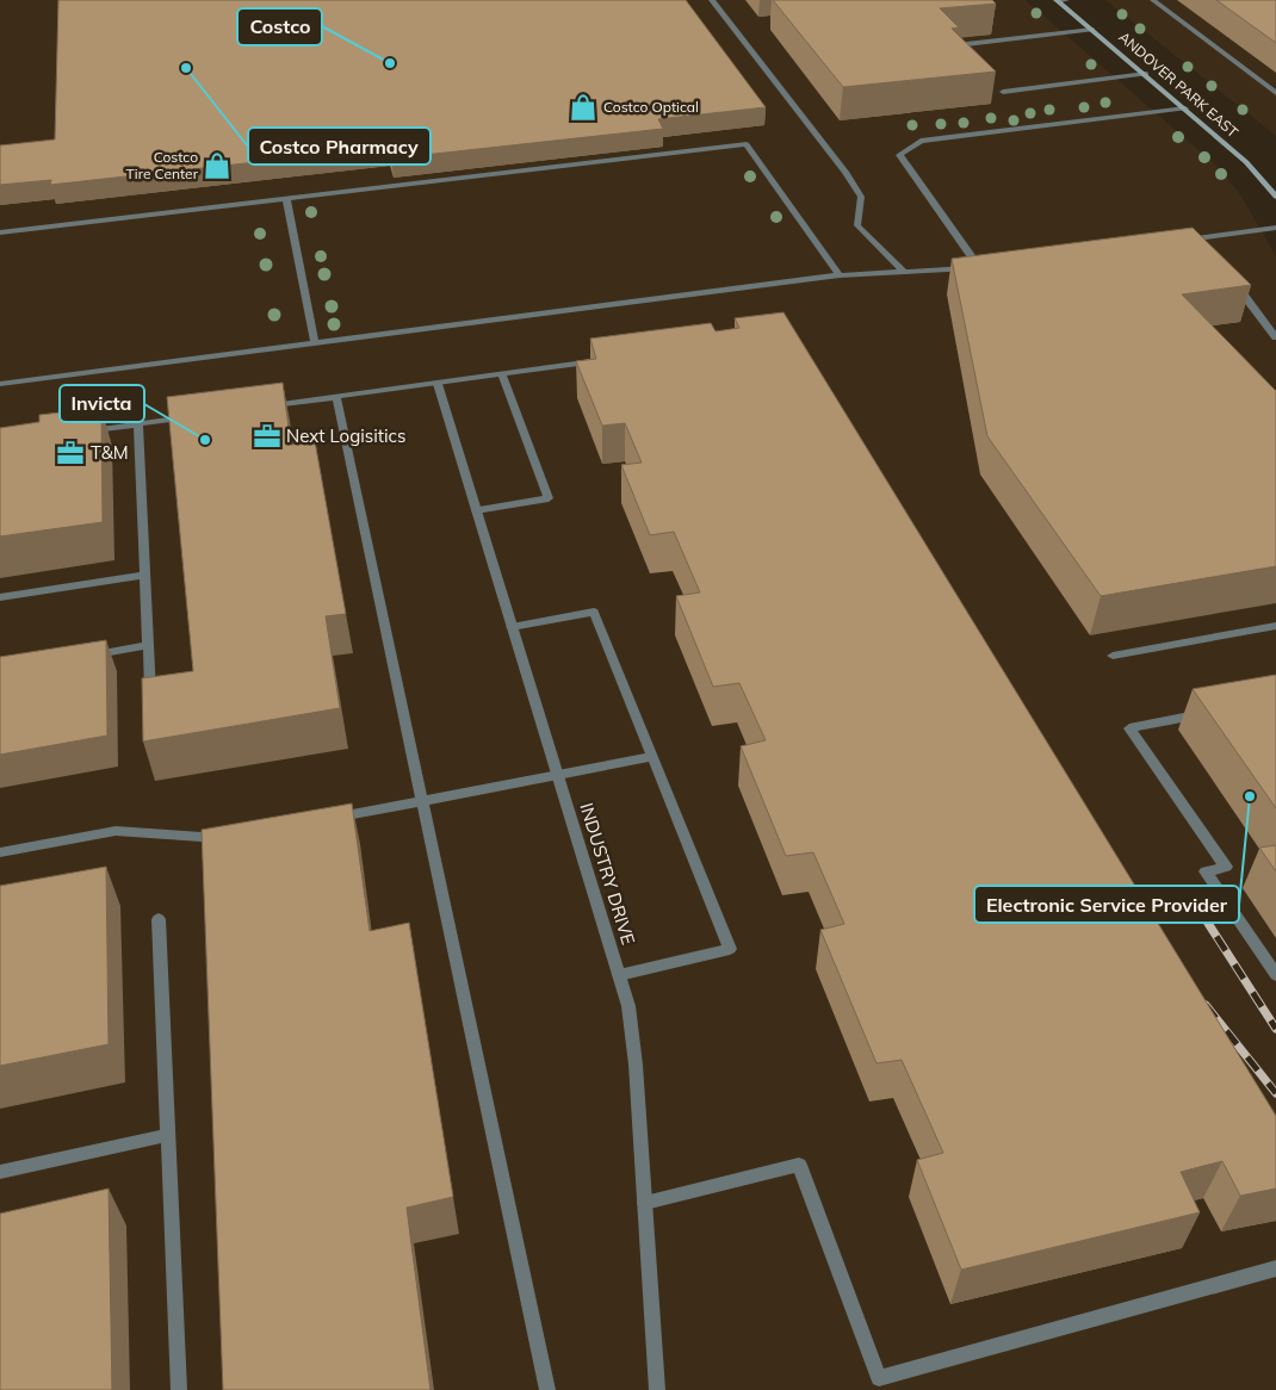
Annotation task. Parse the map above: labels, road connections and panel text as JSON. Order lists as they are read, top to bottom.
{
  "streets": {
    "street": ["ANDOVER PARK EAST", "INDUSTRY DRIVE"]
  },
  "places": {
    "other": [
      "Costco",
      "Costco Pharmacy",
      "Invicta",
      "Electronic Service Provider"
    ],
    "shop": ["Costco Optical", "Costco Tire Center"],
    "office": ["Next Logisitics", "T&M"]
  }
}
